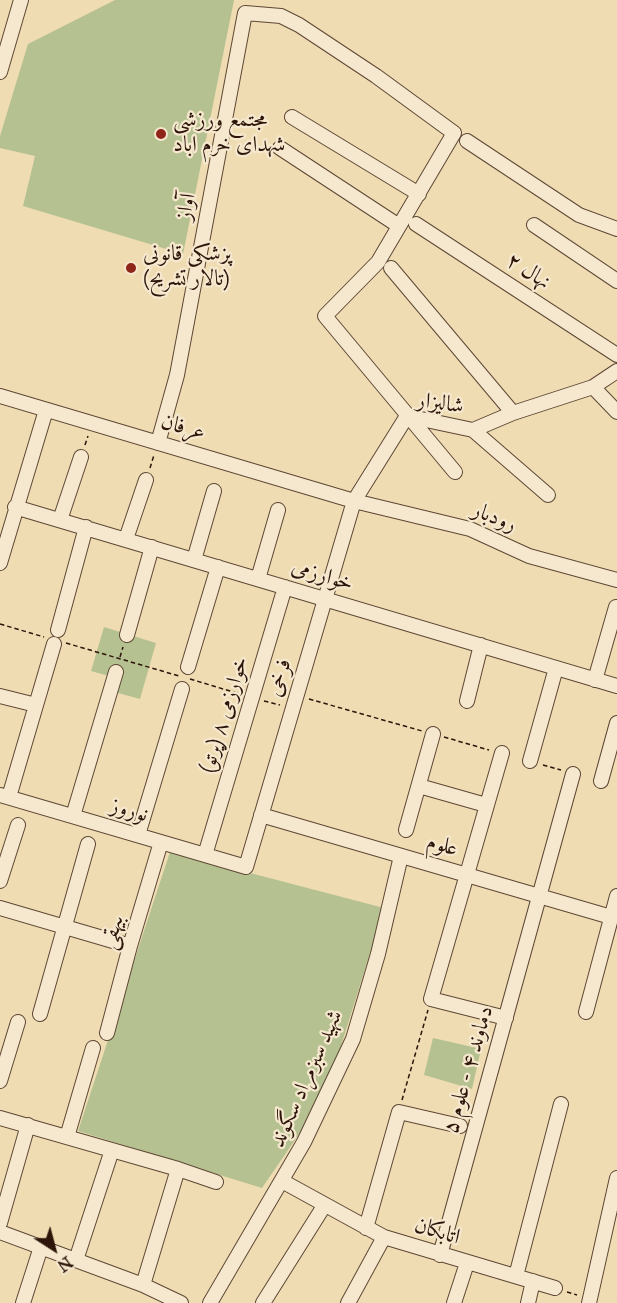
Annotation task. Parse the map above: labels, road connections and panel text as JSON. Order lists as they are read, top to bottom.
{
  "streets": {
    "street": [
      "آواز",
      "نهال ۲",
      "شالیزار",
      "عرفان",
      "رودبار",
      "خوارزمی",
      "فرخی",
      "خوارزمی ۸ (پرتو)",
      "نوروز",
      "علوم",
      "بیهقی",
      "دماوند ۴ - علوم ۵",
      "شهید سبزمراد سگوند",
      "اتابکان"
    ]
  },
  "crossings": [
    ["آواز", "عرفان"],
    ["شالیزار", "عرفان"],
    ["شالیزار", "رودبار"],
    ["شالیزار", "فرخی"],
    ["عرفان", "رودبار"],
    ["عرفان", "فرخی"],
    ["رودبار", "فرخی"],
    ["خوارزمی", "فرخی"],
    ["خوارزمی", "خوارزمی ۸ (پرتو)"],
    ["فرخی", "نوروز"],
    ["فرخی", "علوم"],
    ["خوارزمی ۸ (پرتو)", "نوروز"],
    ["نوروز", "بیهقی"],
    ["علوم", "دماوند ۴ - علوم ۵"],
    ["علوم", "شهید سبزمراد سگوند"],
    ["دماوند ۴ - علوم ۵", "اتابکان"],
    ["شهید سبزمراد سگوند", "اتابکان"]
  ],
  "places": ["مجتمع ورزشی شهدای خرم اباد", "پزشکی قانونی (تالار تشریح)"],
  "north": "bottom right"
}
